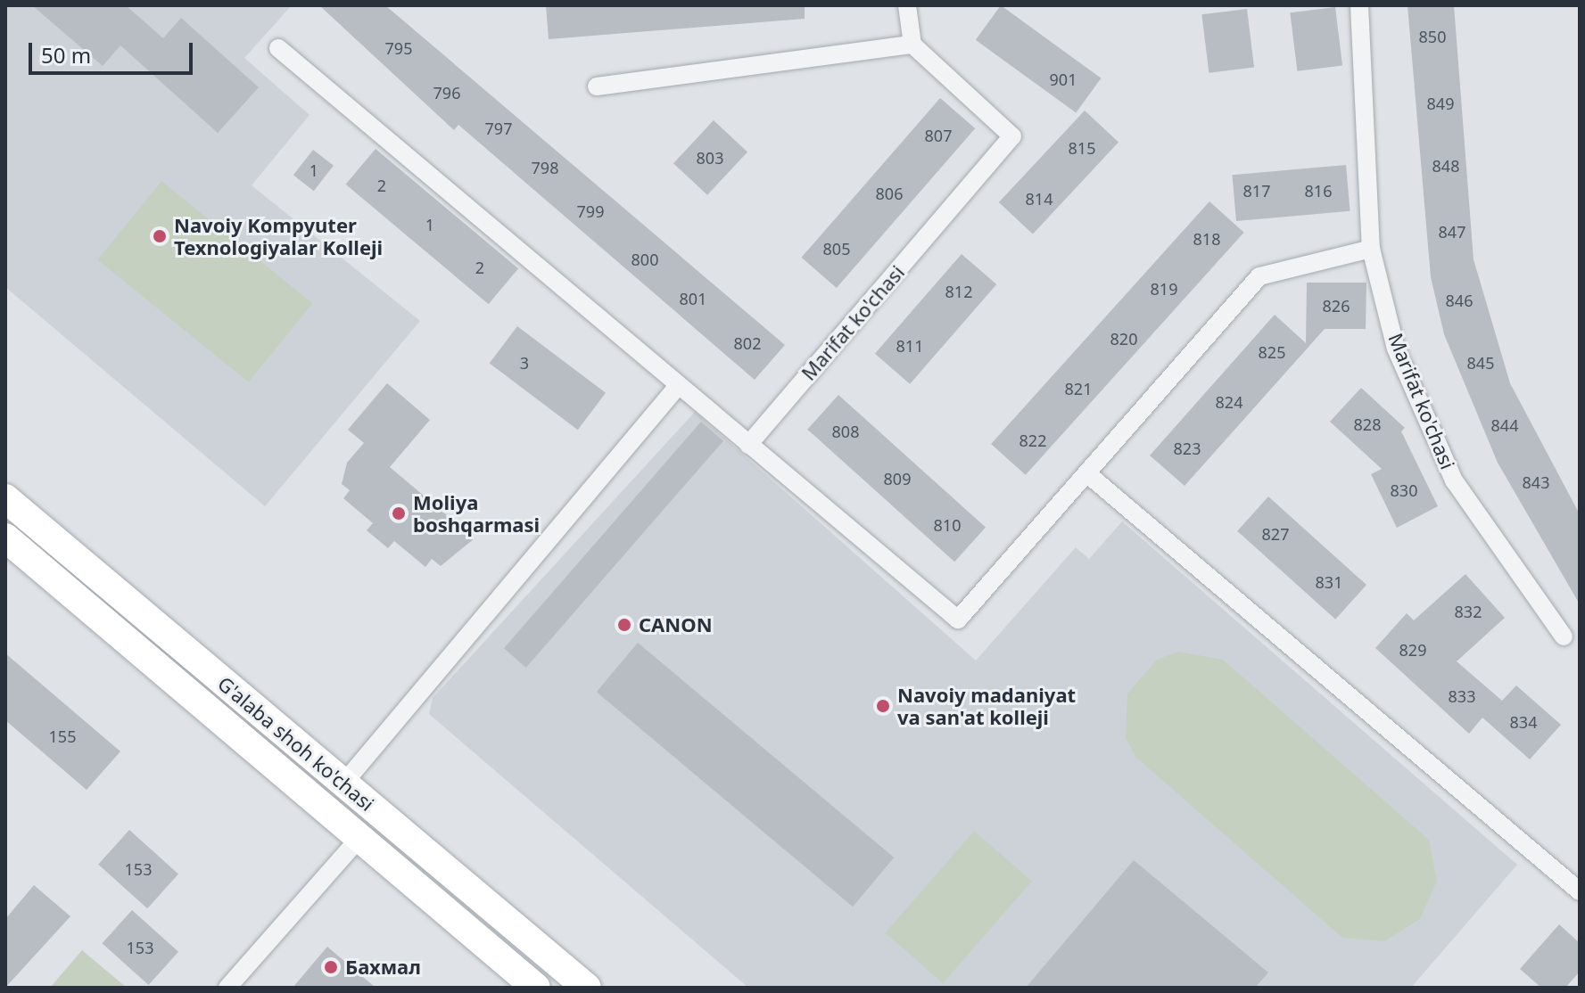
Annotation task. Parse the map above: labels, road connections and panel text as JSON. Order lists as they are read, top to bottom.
{
  "streets": {
    "main road": ["G'alaba shoh ko'chasi"],
    "street": ["Marifat ko'chasi"]
  },
  "places": [
    "Navoiy Kompyuter Texnologiyalar Kolleji",
    "Moliya boshqarmasi",
    "CANON",
    "Navoiy madaniyat va san'at kolleji",
    "Бахмал"
  ],
  "house_numbers": [
    "850",
    "795",
    "901",
    "796",
    "849",
    "797",
    "807",
    "815",
    "803",
    "848",
    "798",
    "1",
    "2",
    "817",
    "816",
    "806",
    "814",
    "799",
    "1",
    "847",
    "818",
    "805",
    "800",
    "2",
    "819",
    "812",
    "801",
    "846",
    "826",
    "820",
    "802",
    "811",
    "825",
    "3",
    "845",
    "821",
    "824",
    "828",
    "844",
    "808",
    "822",
    "823",
    "809",
    "843",
    "830",
    "810",
    "827",
    "831",
    "832",
    "829",
    "833",
    "834",
    "155",
    "153",
    "153"
  ],
  "scale_bar": "50 m"
}
